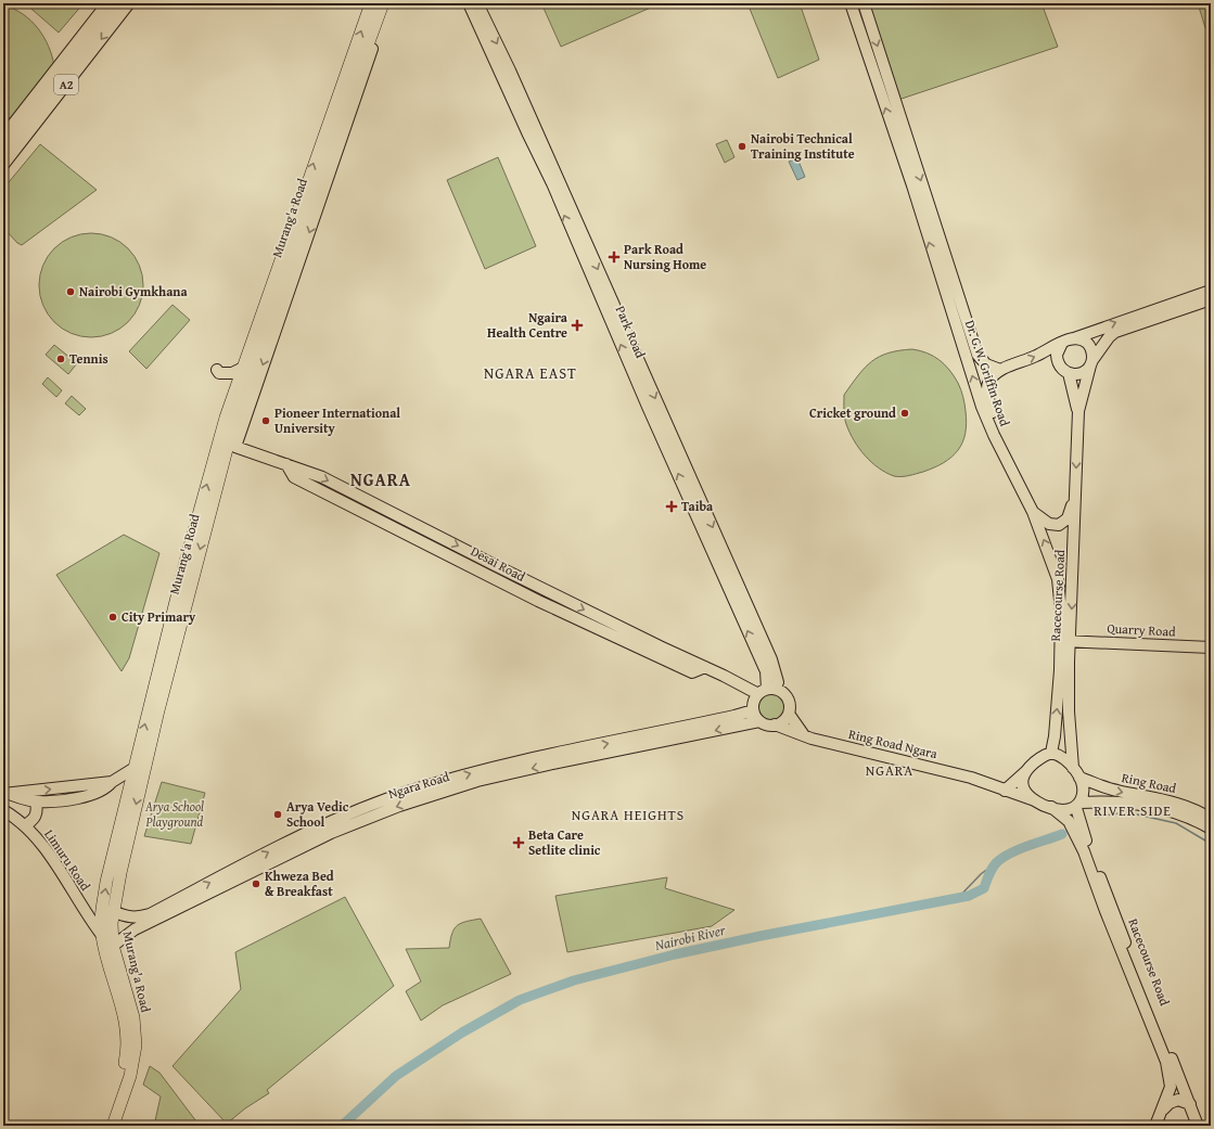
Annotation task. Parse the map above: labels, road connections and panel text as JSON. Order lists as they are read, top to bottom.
{
  "streets": {
    "highway": ["Murang'a Road"],
    "main road": [
      "A2",
      "Park Road",
      "Dr. G.W. Griffin Road",
      "Desai Road",
      "Racecourse Road",
      "Quarry Road",
      "Ring Road Ngara",
      "Ring Road",
      "Ngara Road",
      "Limuru Road"
    ]
  },
  "crossings": [
    ["Murang'a Road", "Desai Road"],
    ["Murang'a Road", "Ngara Road"],
    ["Murang'a Road", "Limuru Road"],
    ["Dr. G.W. Griffin Road", "Racecourse Road"],
    ["Dr. G.W. Griffin Road", "Quarry Road"],
    ["Dr. G.W. Griffin Road", "Ring Road Ngara"],
    ["Dr. G.W. Griffin Road", "Ring Road"],
    ["Desai Road", "Ring Road Ngara"],
    ["Desai Road", "Ngara Road"],
    ["Racecourse Road", "Quarry Road"],
    ["Racecourse Road", "Ring Road Ngara"],
    ["Racecourse Road", "Ring Road"],
    ["Ring Road Ngara", "Ring Road"],
    ["Ring Road Ngara", "Ngara Road"]
  ],
  "districts": [
    "NGARA EAST",
    "NGARA",
    "NGARA",
    "RIVER SIDE",
    "NGARA HEIGHTS"
  ],
  "water": ["Nairobi River"],
  "parks": ["Arya School Playground"],
  "places": {
    "other": [
      "Nairobi Technical Training Institute",
      "Nairobi Gymkhana",
      "Tennis",
      "Cricket ground",
      "Pioneer International University",
      "City Primary",
      "Arya Vedic School",
      "Khweza Bed & Breakfast"
    ],
    "health": [
      "Park Road Nursing Home",
      "Ngaira Health Centre",
      "Taiba",
      "Beta Care Setlite clinic"
    ]
  }
}
